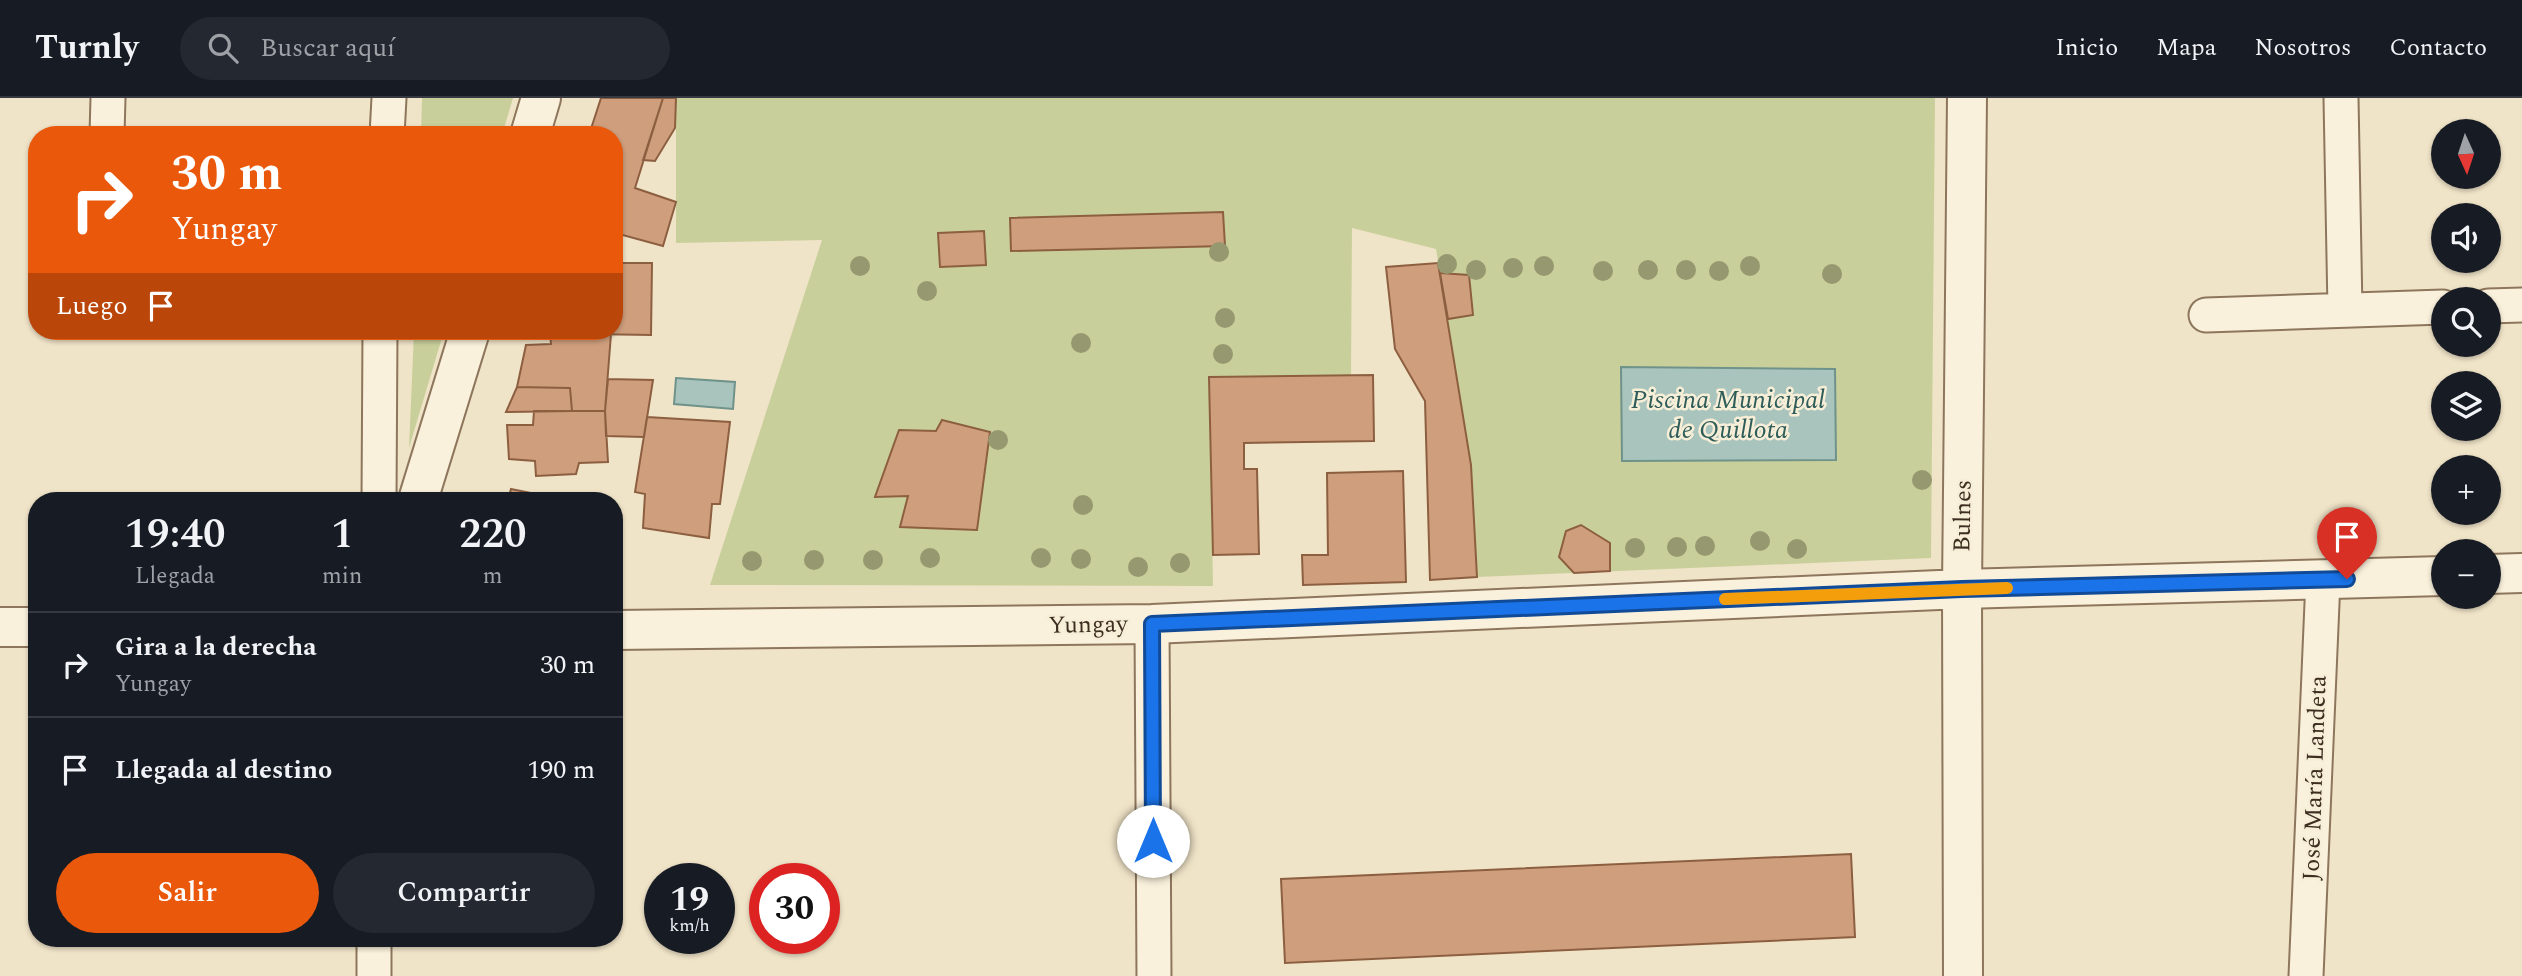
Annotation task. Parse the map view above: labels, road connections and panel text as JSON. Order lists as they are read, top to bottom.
{
  "streets": {
    "street": ["Bulnes", "Yungay", "José María Landeta"]
  },
  "crossings": [
    ["Bulnes", "Yungay"],
    ["Yungay", "José María Landeta"]
  ],
  "water": ["Piscina Municipal de Quillota"],
  "north": "bottom",
  "page": {
    "header": "Turnly",
    "search": "Buscar aquí",
    "nav": [
      "Inicio",
      "Mapa",
      "Nosotros",
      "Contacto"
    ],
    "map_buttons": ["+", "−"],
    "turn": ["30 m", "Yungay"],
    "then": "Luego",
    "eta": [
      "19:40",
      "Llegada",
      "1",
      "min",
      "220",
      "m"
    ],
    "list": [
      {
        "name": "Gira a la derecha",
        "note": "Yungay",
        "value": "30 m"
      },
      {
        "name": "Llegada al destino",
        "value": "190 m"
      }
    ],
    "buttons": ["Salir", "Compartir"],
    "speed": "19 km/h",
    "limit": "30"
  }
}
